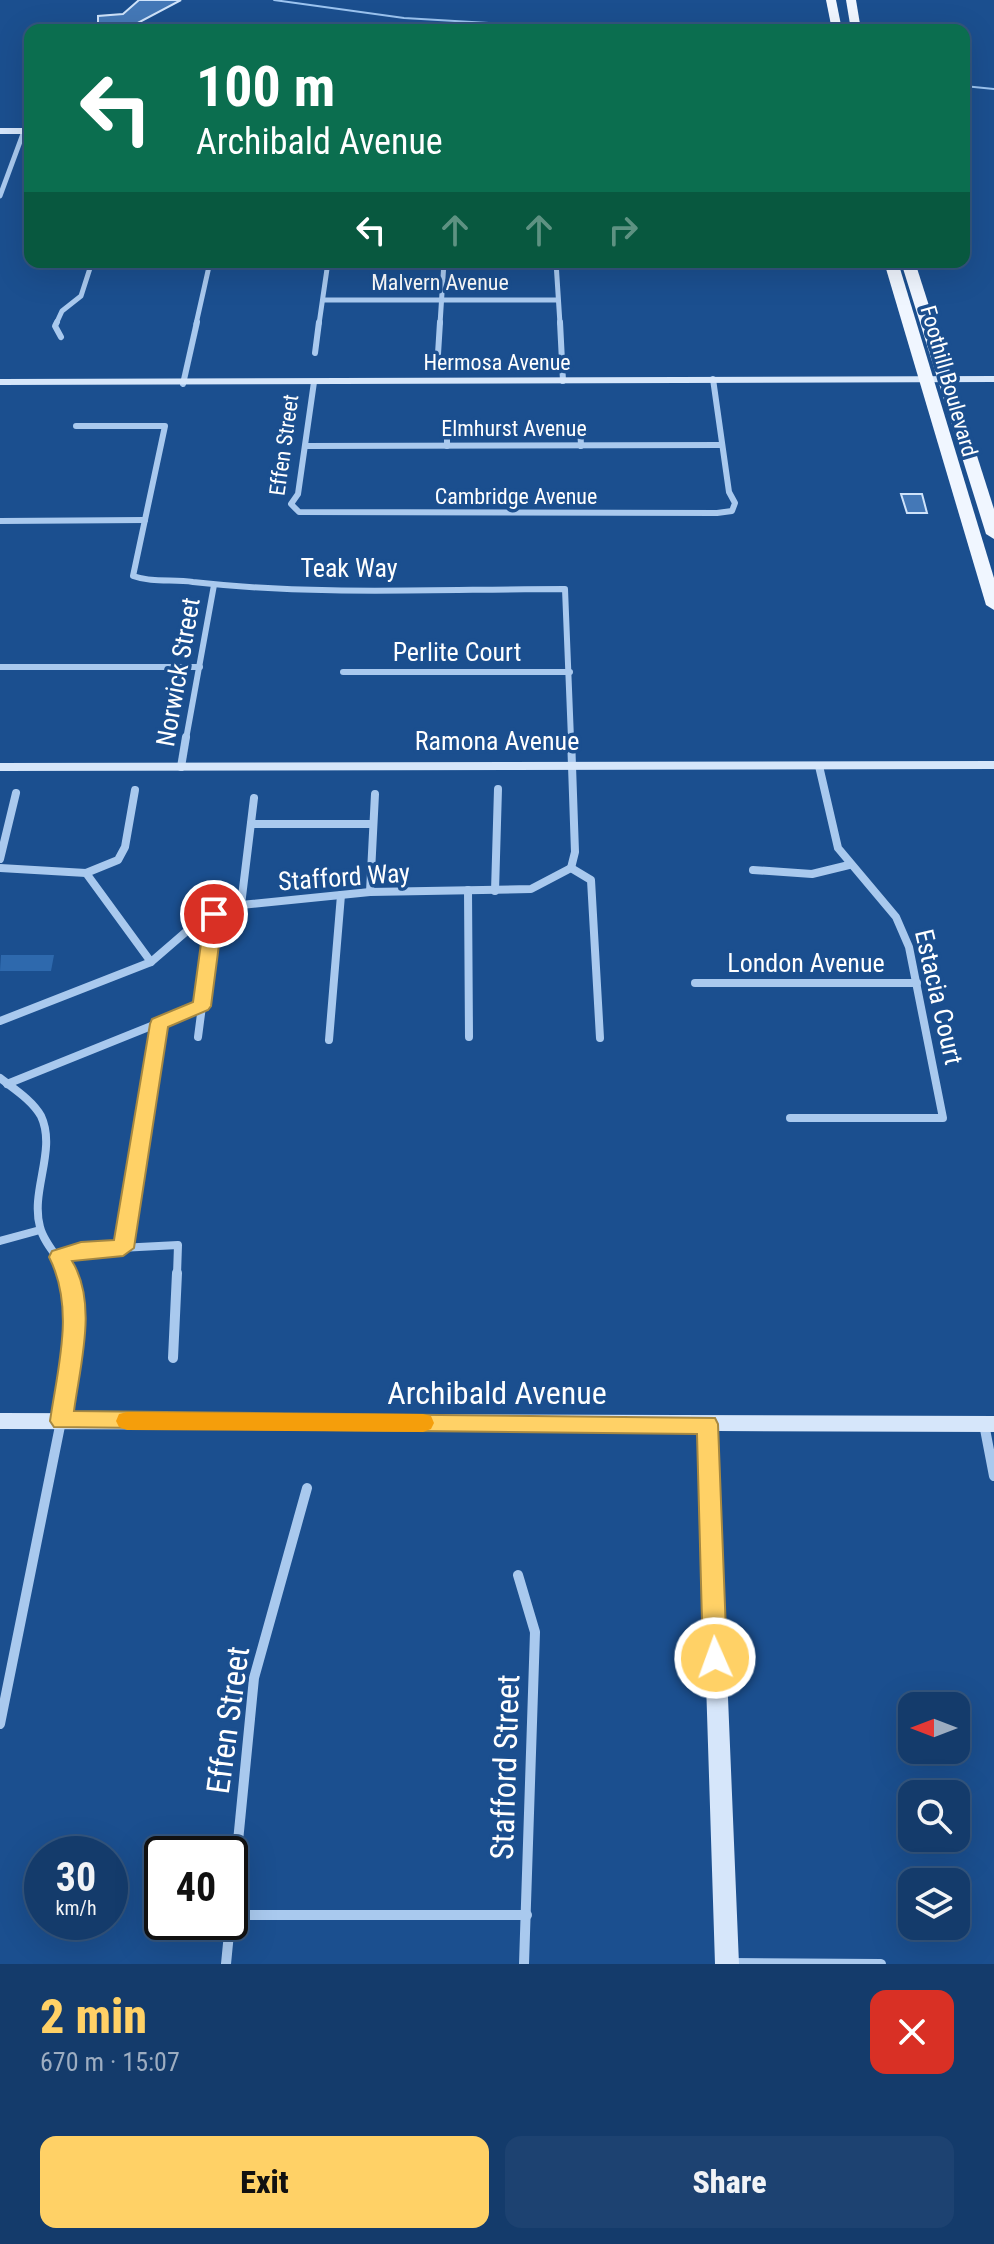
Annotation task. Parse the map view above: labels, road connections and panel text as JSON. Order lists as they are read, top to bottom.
{
  "streets": {
    "main road": ["Foothill Boulevard"],
    "street": [
      "Malvern Avenue",
      "Hermosa Avenue",
      "Elmhurst Avenue",
      "Effen Street",
      "Cambridge Avenue",
      "Teak Way",
      "Perlite Court",
      "Norwick Street",
      "Ramona Avenue",
      "Stafford Way",
      "London Avenue",
      "Estacia Court",
      "Archibald Avenue",
      "Stafford Street"
    ]
  },
  "crossings": [
    ["Hermosa Avenue", "Foothill Boulevard"],
    ["Hermosa Avenue", "Effen Street"],
    ["Elmhurst Avenue", "Effen Street"],
    ["Elmhurst Avenue", "Cambridge Avenue"],
    ["Effen Street", "Cambridge Avenue"],
    ["Teak Way", "Perlite Court"],
    ["Teak Way", "Norwick Street"],
    ["Norwick Street", "Ramona Avenue"],
    ["Ramona Avenue", "Estacia Court"],
    ["London Avenue", "Estacia Court"]
  ],
  "north": "left",
  "page": {
    "turn": ["100 m", "Archibald Avenue"],
    "speed": "30 km/h",
    "limit": "40",
    "heading": ["2 min", "670 m · 15:07"],
    "buttons": ["Exit", "Share"]
  }
}
